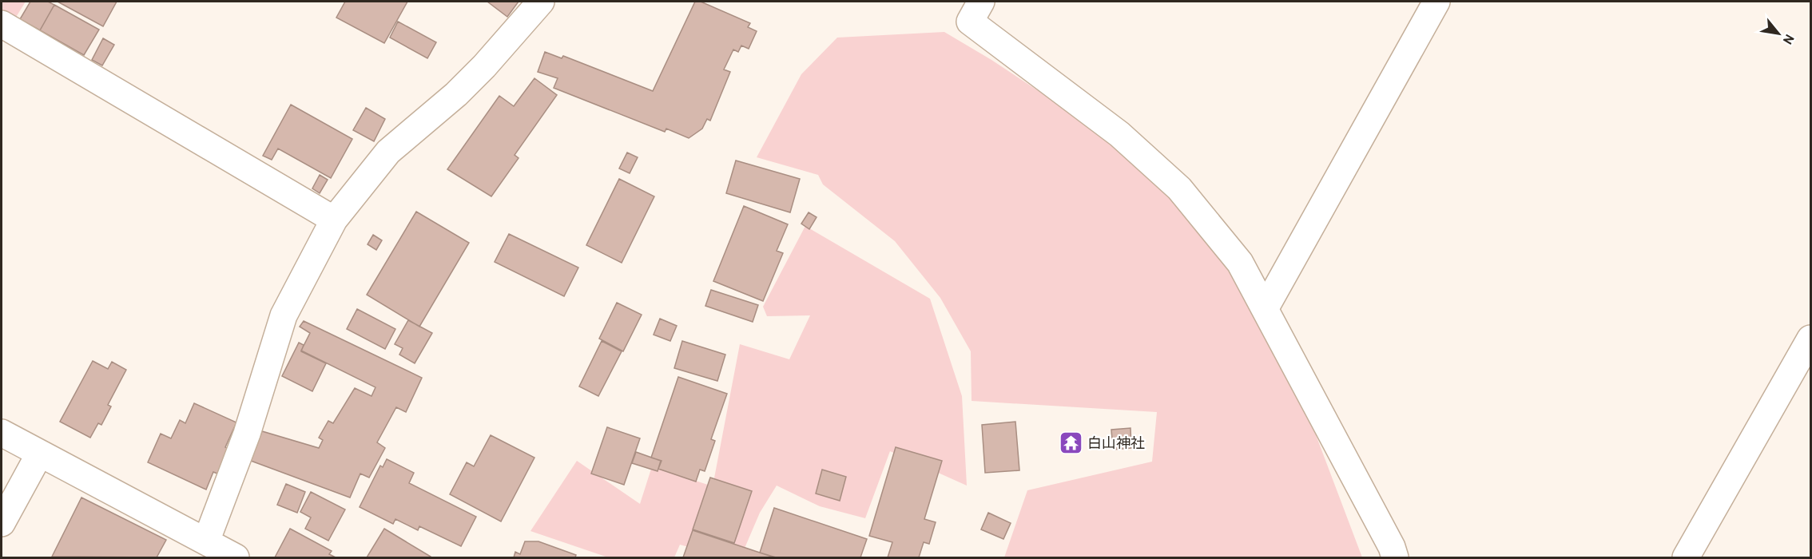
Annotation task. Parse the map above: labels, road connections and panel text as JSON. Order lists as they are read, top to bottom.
{
  "places": {
    "temple": ["白山神社"]
  },
  "north": "bottom right"
}
